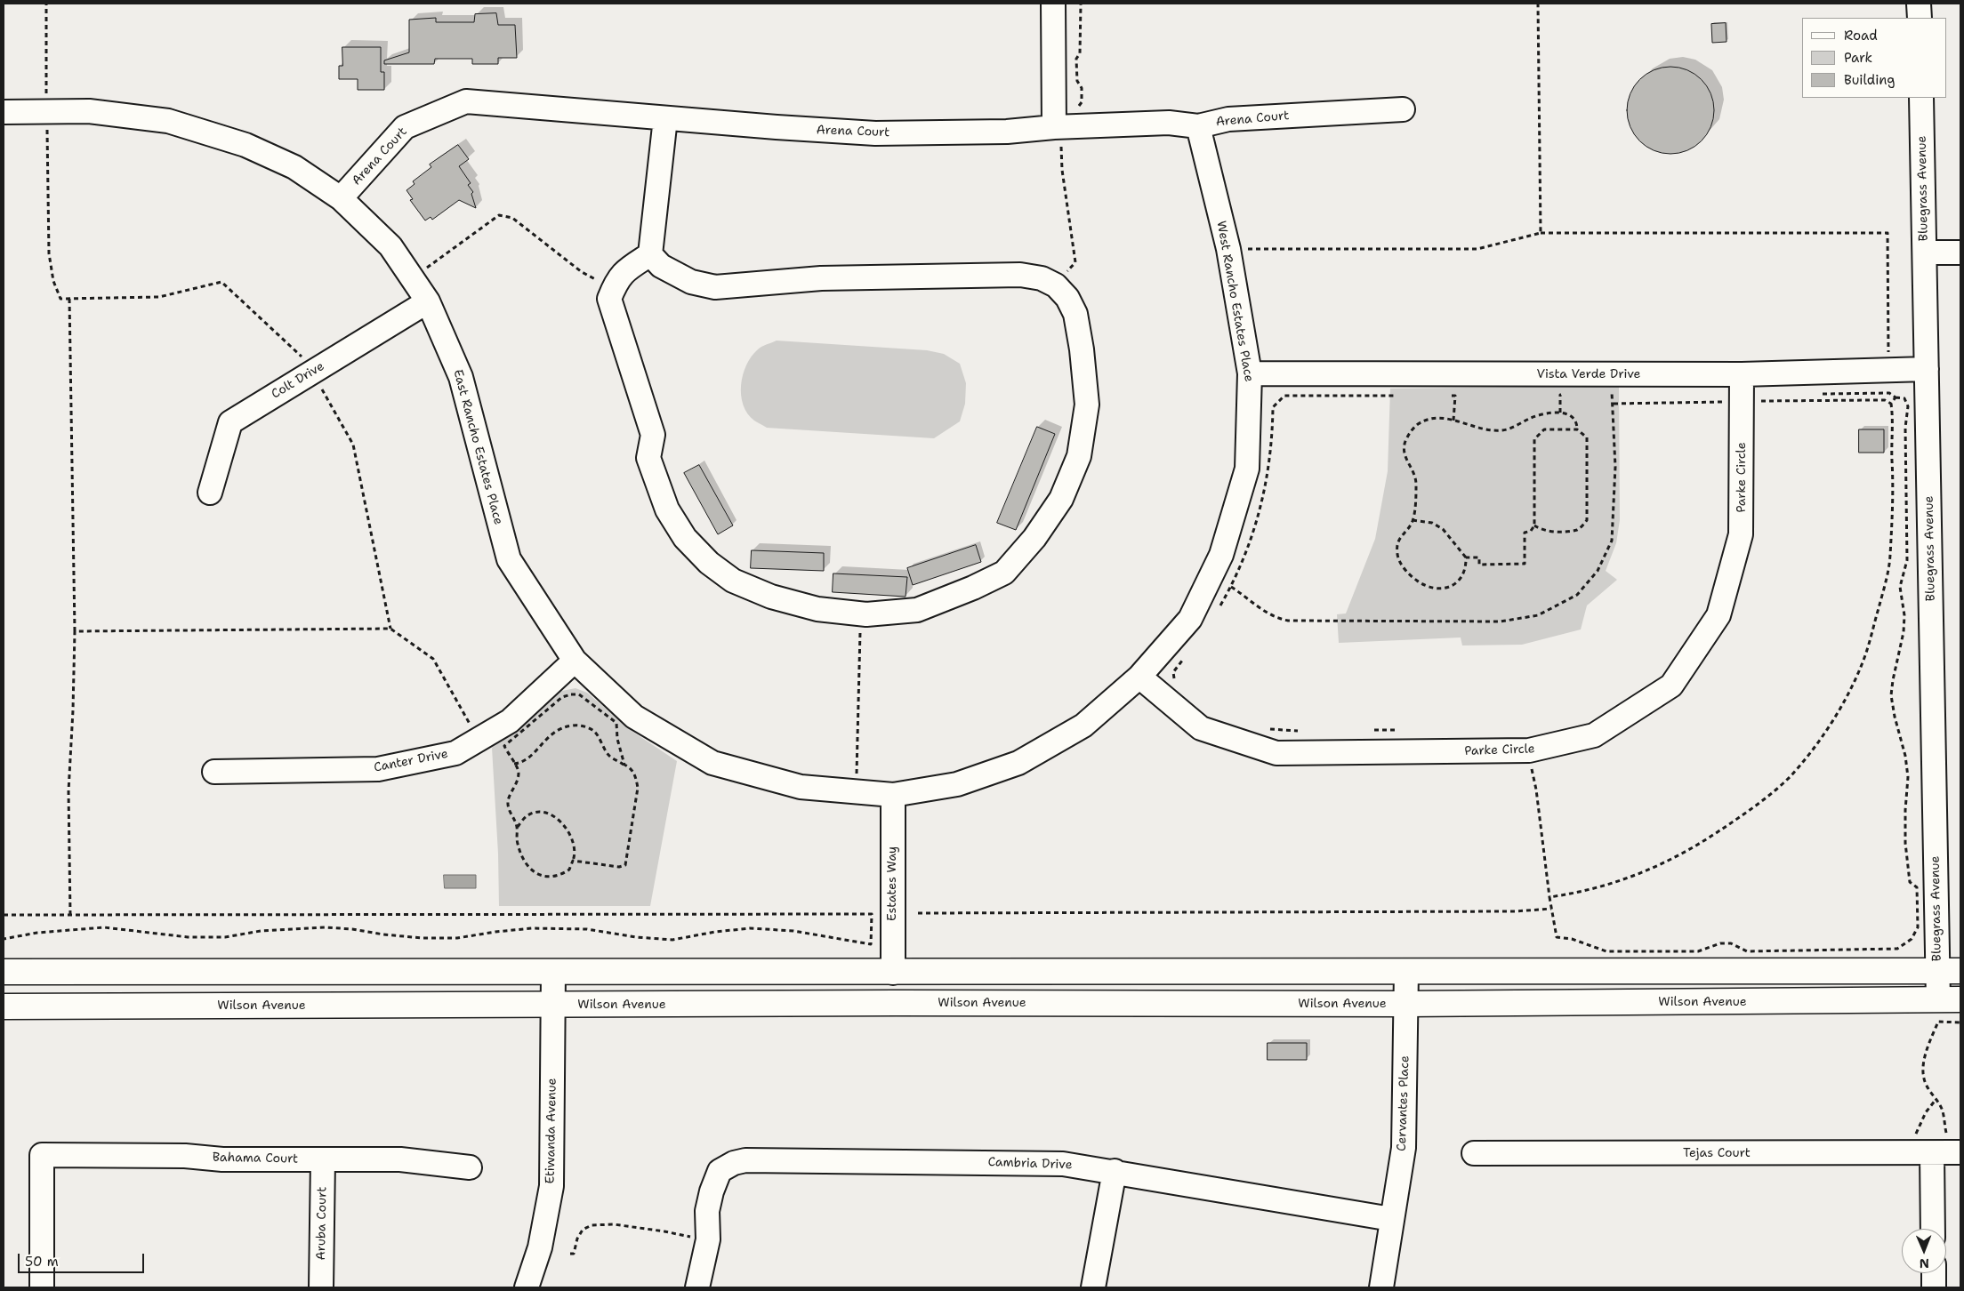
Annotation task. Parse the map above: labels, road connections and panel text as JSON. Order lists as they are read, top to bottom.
{
  "streets": {
    "main road": ["Wilson Avenue"],
    "street": [
      "Arena Court",
      "Bluegrass Avenue",
      "West Rancho Estates Place",
      "Vista Verde Drive",
      "Colt Drive",
      "East Rancho Estates Place",
      "Parke Circle",
      "Canter Drive",
      "Estates Way",
      "Cervantes Place",
      "Etiwanda Avenue",
      "Tejas Court",
      "Bahama Court",
      "Cambria Drive",
      "Aruba Court"
    ]
  },
  "crossings": [
    ["Arena Court", "West Rancho Estates Place"],
    ["Arena Court", "East Rancho Estates Place"],
    ["Bluegrass Avenue", "Vista Verde Drive"],
    ["Bluegrass Avenue", "Wilson Avenue"],
    ["West Rancho Estates Place", "Vista Verde Drive"],
    ["West Rancho Estates Place", "East Rancho Estates Place"],
    ["West Rancho Estates Place", "Parke Circle"],
    ["West Rancho Estates Place", "Estates Way"],
    ["Vista Verde Drive", "Parke Circle"],
    ["Colt Drive", "East Rancho Estates Place"],
    ["East Rancho Estates Place", "Canter Drive"],
    ["East Rancho Estates Place", "Estates Way"],
    ["Wilson Avenue", "Cervantes Place"],
    ["Wilson Avenue", "Etiwanda Avenue"],
    ["Cervantes Place", "Cambria Drive"],
    ["Bahama Court", "Aruba Court"]
  ],
  "legend": ["Road", "Park", "Building"],
  "scale_bar": "50 m",
  "north": "bottom"
}
